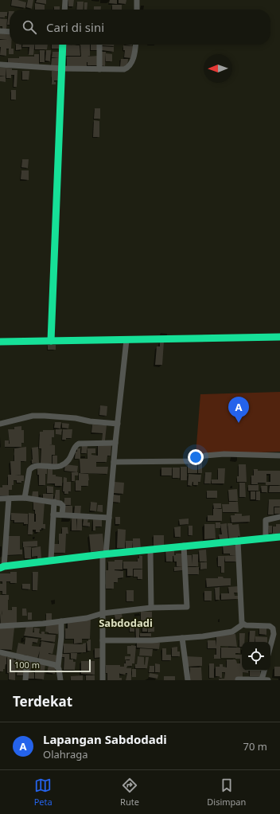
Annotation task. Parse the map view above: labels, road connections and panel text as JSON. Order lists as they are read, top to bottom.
{
  "districts": ["Sabdodadi"],
  "scale_bar": "100 m",
  "north": "left",
  "page": {
    "search": "Cari di sini",
    "pins": "A",
    "scale": "100 m",
    "heading": "Terdekat",
    "list": [
      {
        "mark": "A",
        "name": "Lapangan Sabdodadi",
        "note": "Olahraga",
        "value": "70 m"
      }
    ],
    "nav": ["Peta", "Rute", "Disimpan"]
  }
}
